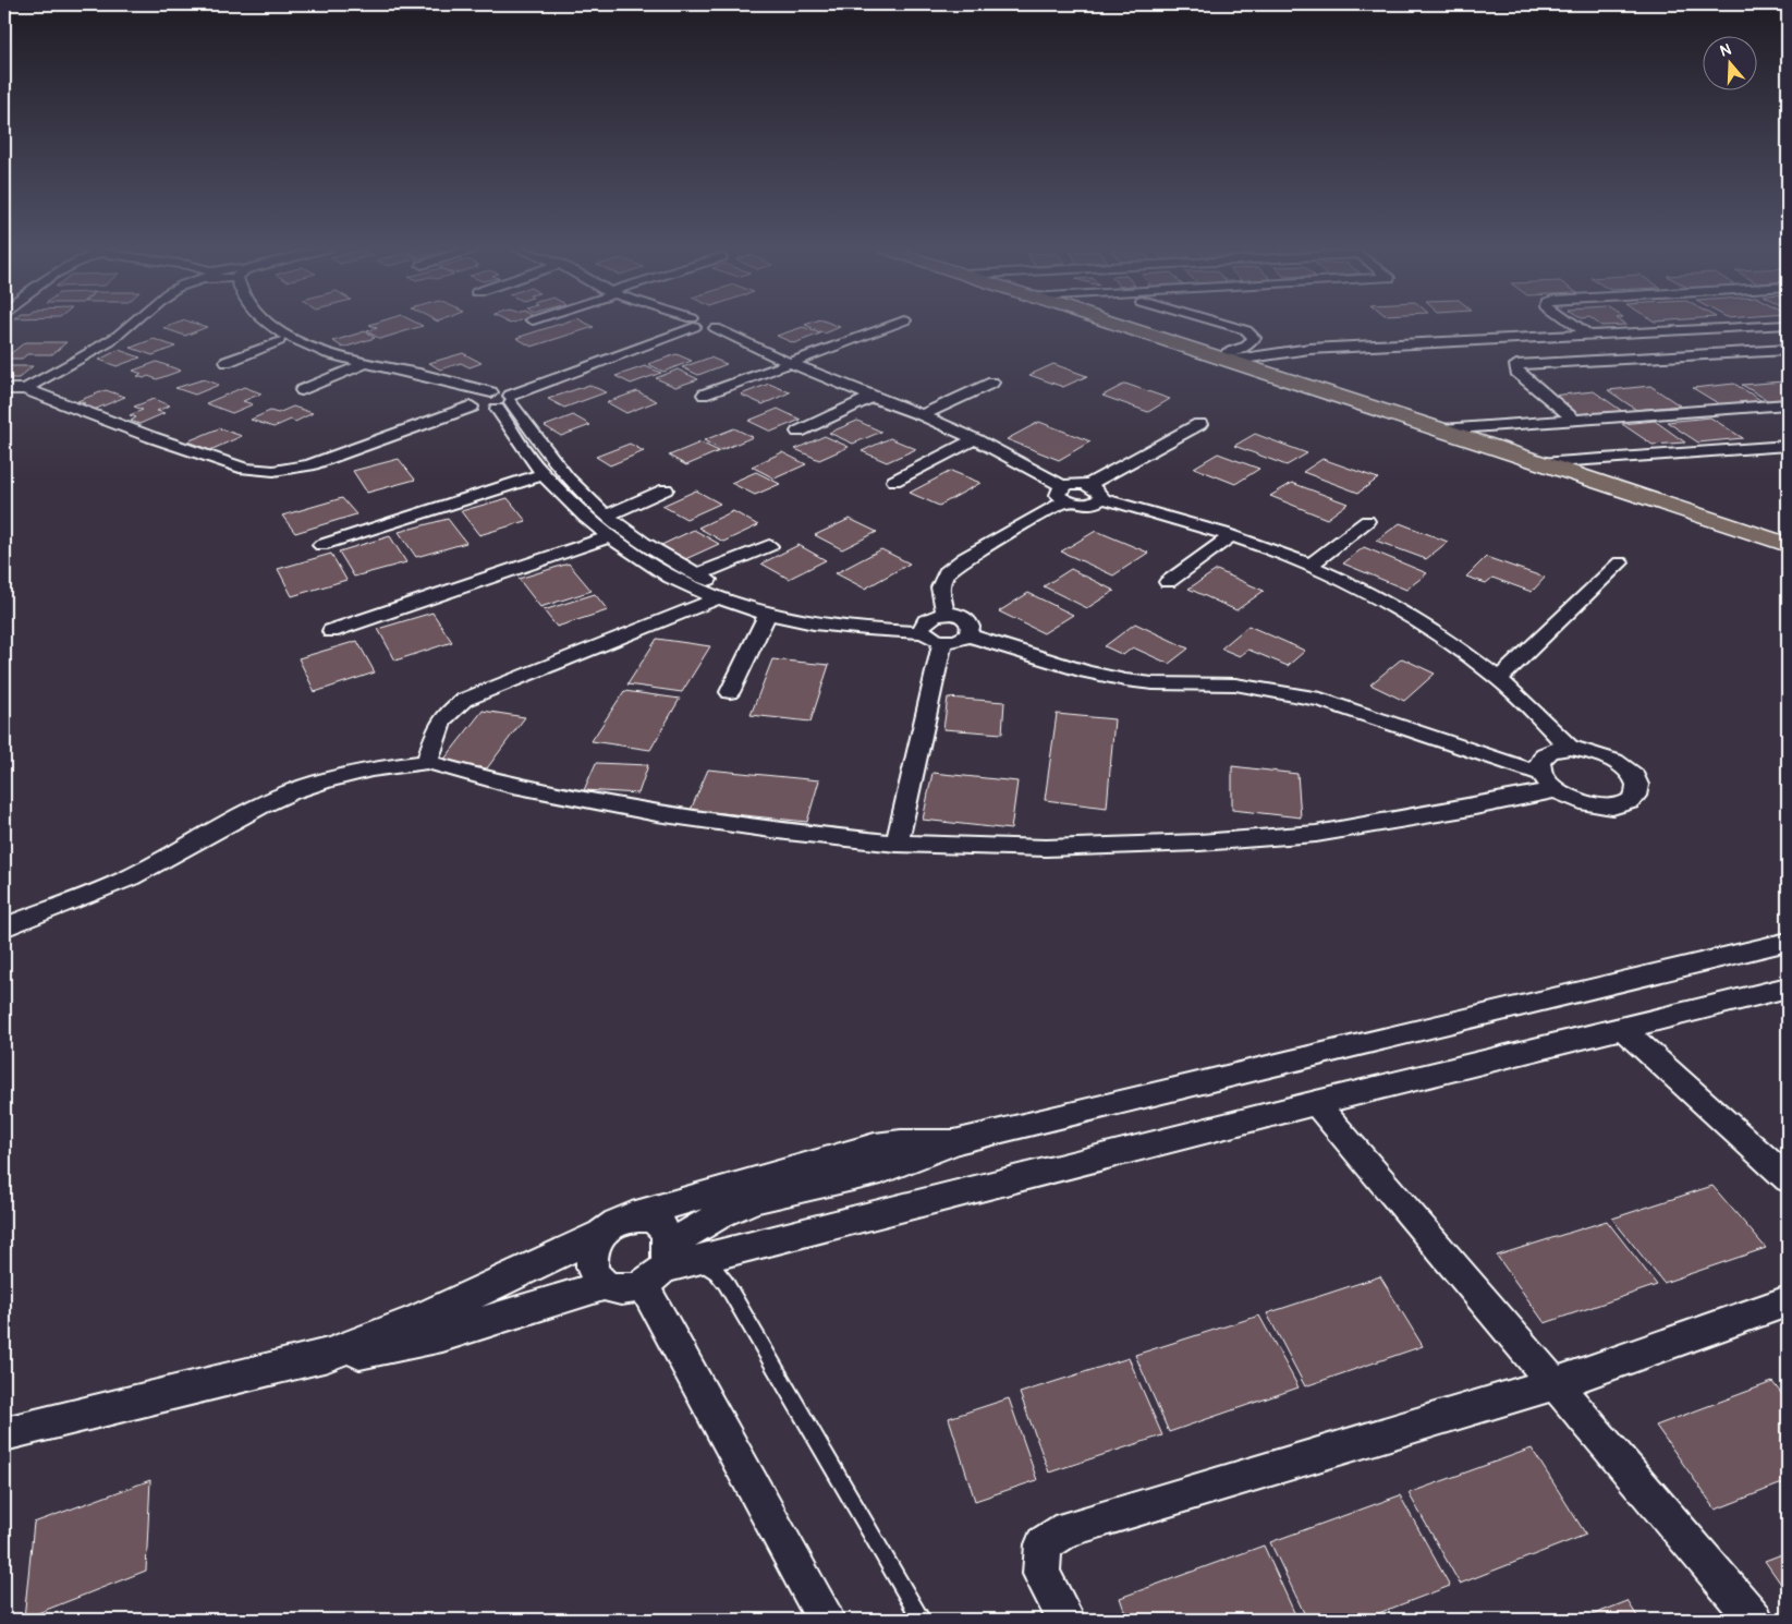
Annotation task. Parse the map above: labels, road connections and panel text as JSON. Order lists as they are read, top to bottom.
{
  "north": "top"
}
